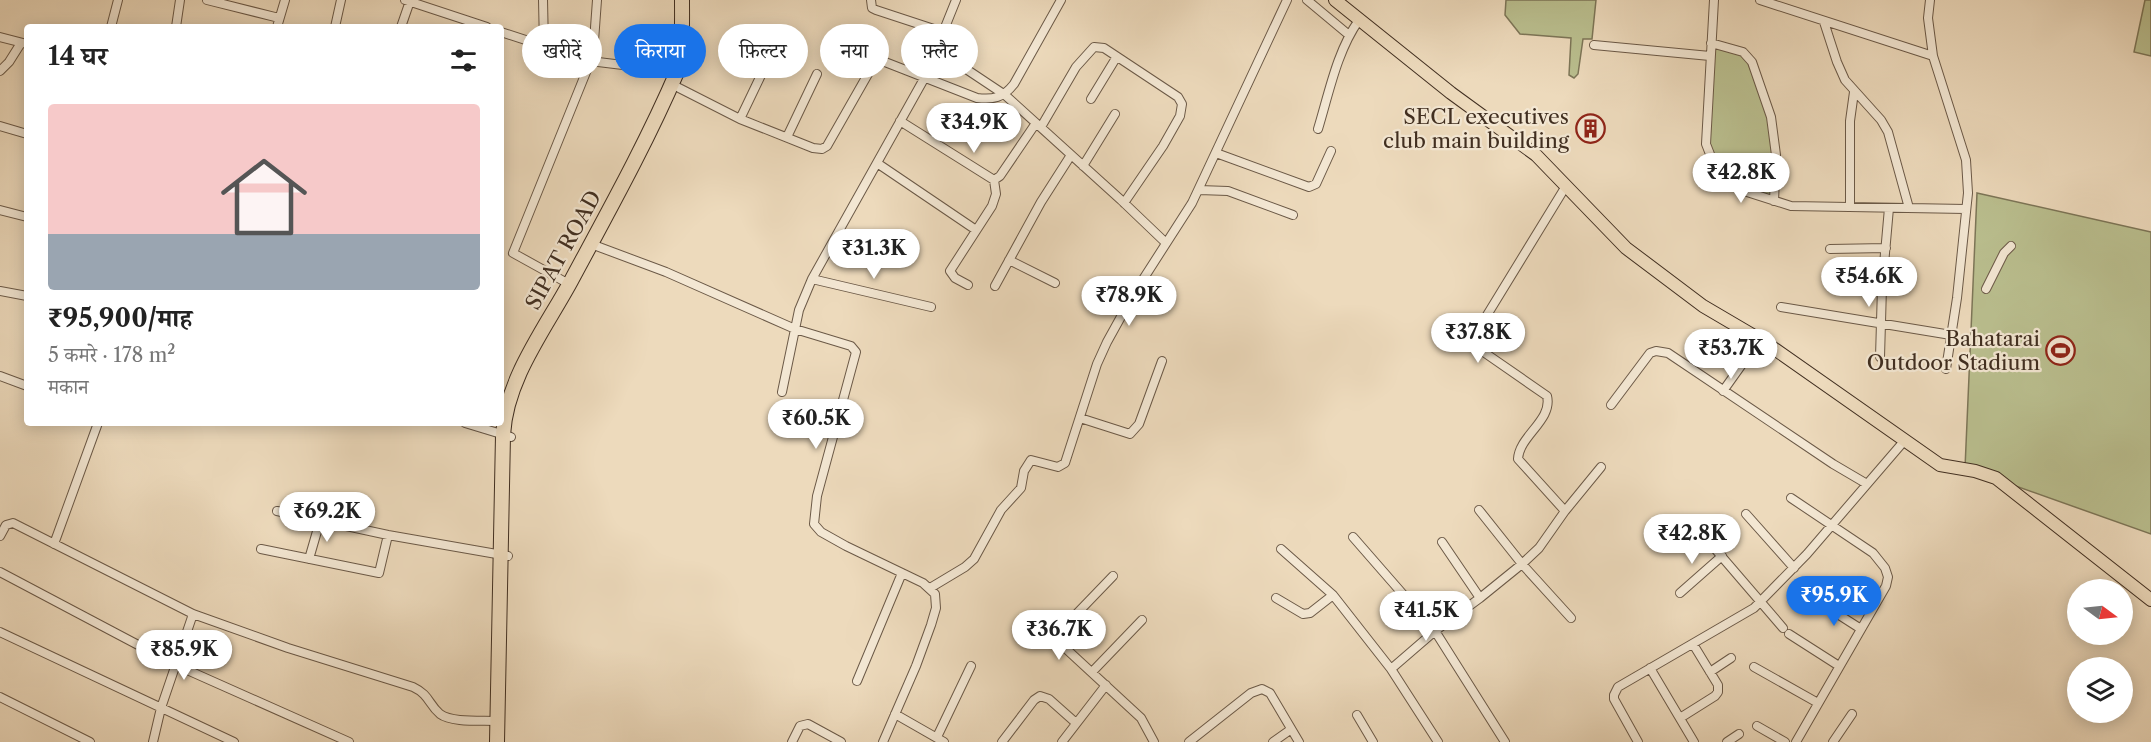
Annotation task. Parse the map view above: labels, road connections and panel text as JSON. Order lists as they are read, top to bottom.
{
  "streets": {
    "highway": ["SIPAT ROAD"]
  },
  "places": {
    "building": ["SECL executives club main building"],
    "sports": ["Bahatarai Outdoor Stadium"]
  },
  "north": "right",
  "page": {
    "chip": [
      "खरीदें",
      "किराया",
      "फ़िल्टर",
      "नया",
      "फ़्लैट"
    ],
    "heading": "14 घर",
    "list": [
      {
        "name": "₹95,900/माह",
        "note": "5 कमरे · 178 m² · मकान"
      }
    ],
    "price": [
      "₹34.9K",
      "₹42.8K",
      "₹31.3K",
      "₹54.6K",
      "₹78.9K",
      "₹37.8K",
      "₹53.7K",
      "₹60.5K",
      "₹69.2K",
      "₹42.8K",
      "₹95.9K",
      "₹41.5K",
      "₹36.7K",
      "₹85.9K"
    ]
  }
}
